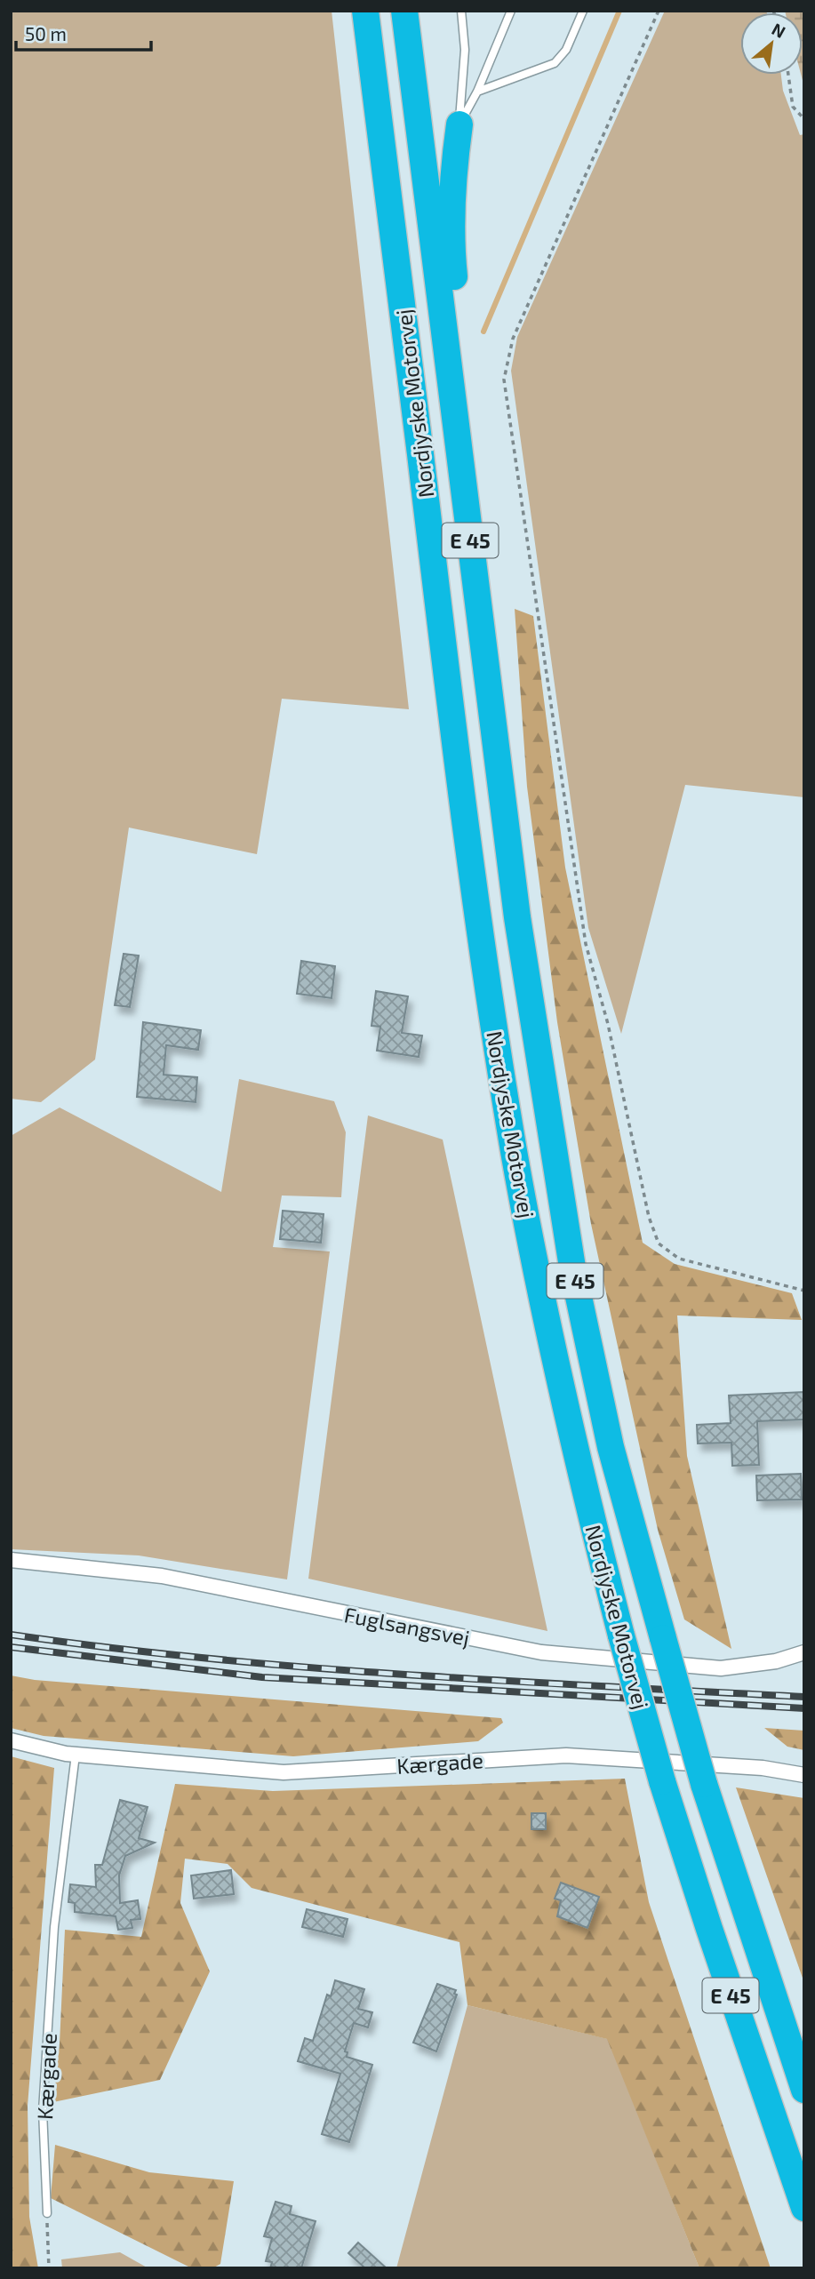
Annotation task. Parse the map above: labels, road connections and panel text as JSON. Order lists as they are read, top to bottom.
{
  "streets": {
    "highway": ["Nordjyske Motorvej", "E 45"],
    "street": ["Fuglsangsvej", "Kærgade"]
  },
  "scale_bar": "50 m",
  "north": "top right"
}
